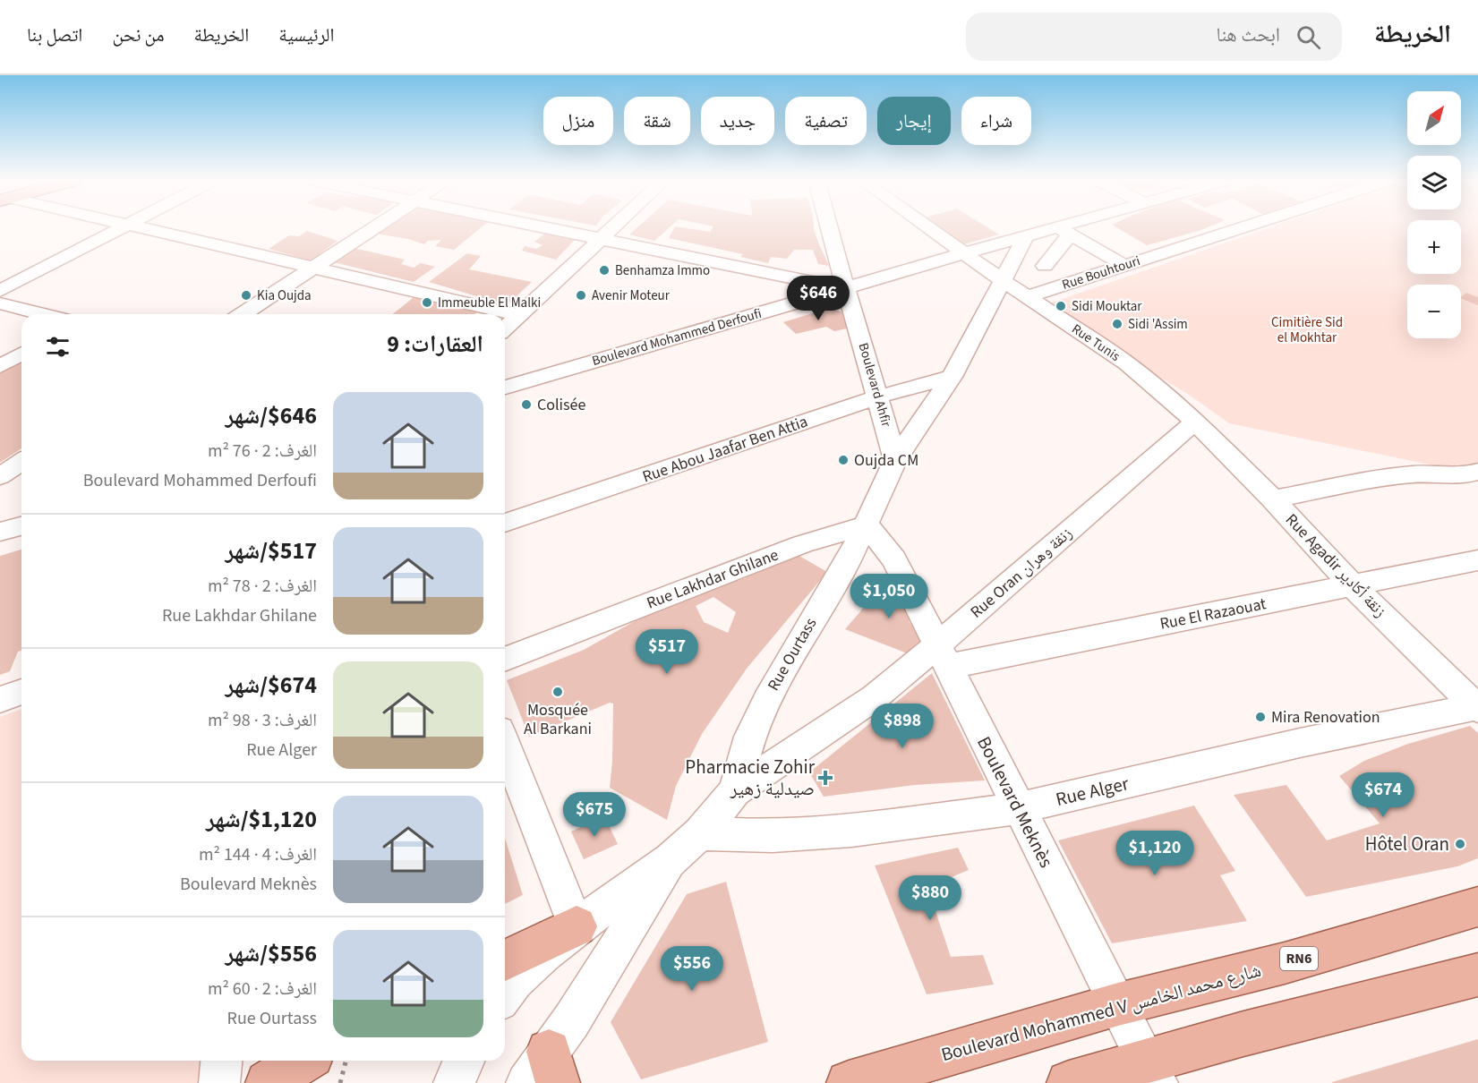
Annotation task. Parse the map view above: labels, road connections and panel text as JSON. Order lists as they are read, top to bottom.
{
  "streets": {
    "main road": ["RN6", "Boulevard Mohammed V شارع محمد الخامس"],
    "street": [
      "Rue Bouhtouri",
      "Boulevard Mohammed Derfoufi",
      "Rue Tunis",
      "Boulevard Ahfir",
      "Rue Abou Jaafar Ben Attia",
      "Rue Agadir زنقة أكادير",
      "Rue Oran زنقة وهران",
      "Rue Lakhdar Ghilane",
      "Rue El Razaouat",
      "Rue Ourtass",
      "Rue Alger",
      "Boulevard Meknès"
    ]
  },
  "crossings": [
    ["Rue Bouhtouri", "Rue Tunis"],
    ["Boulevard Mohammed Derfoufi", "Rue Tunis"],
    ["Boulevard Mohammed Derfoufi", "Boulevard Ahfir"],
    ["Rue Tunis", "Rue Agadir زنقة أكادير"],
    ["Rue Tunis", "Rue Oran زنقة وهران"],
    ["Boulevard Ahfir", "Rue Abou Jaafar Ben Attia"],
    ["Rue Agadir زنقة أكادير", "Rue Oran زنقة وهران"],
    ["Rue Agadir زنقة أكادير", "Rue El Razaouat"],
    ["Rue Agadir زنقة أكادير", "Rue Alger"],
    ["Rue Oran زنقة وهران", "Rue El Razaouat"],
    ["Rue Oran زنقة وهران", "Rue Ourtass"],
    ["Rue Oran زنقة وهران", "Rue Alger"],
    ["Rue Oran زنقة وهران", "Boulevard Meknès"],
    ["Rue Lakhdar Ghilane", "Rue Ourtass"],
    ["Rue Lakhdar Ghilane", "Boulevard Meknès"],
    ["Rue El Razaouat", "Boulevard Meknès"],
    ["Rue Ourtass", "Boulevard Meknès"],
    ["Rue Alger", "Boulevard Meknès"],
    ["Boulevard Meknès", "Boulevard Mohammed V شارع محمد الخامس"]
  ],
  "parks": ["Cimitière Sid el Mokhtar"],
  "places": {
    "other": [
      "Benhamza Immo",
      "Kia Oujda",
      "Avenir Moteur",
      "Immeuble El Malki",
      "Sidi Mouktar",
      "Sidi 'Assim",
      "Colisée",
      "Oujda CM",
      "Mosquée Al Barkani",
      "Mira Renovation",
      "Hôtel Oran"
    ],
    "health": ["Pharmacie Zohir صيدلية زهير"]
  },
  "north": "top right",
  "page": {
    "header": "الخريطة",
    "search": "ابحث هنا",
    "nav": [
      "الرئيسية",
      "الخريطة",
      "من نحن",
      "اتصل بنا"
    ],
    "map_buttons": ["+", "−"],
    "chip": [
      "شراء",
      "إيجار",
      "تصفية",
      "جديد",
      "شقة",
      "منزل"
    ],
    "price": [
      "$646",
      "$1,050",
      "$517",
      "$898",
      "$674",
      "$675",
      "$1,120",
      "$880",
      "$556"
    ],
    "heading": "العقارات: 9",
    "list": [
      {
        "name": "$646/شهر",
        "note": "الغرف: 2 · 76 m² · Boulevard Mohammed Derfoufi"
      },
      {
        "name": "$517/شهر",
        "note": "الغرف: 2 · 78 m² · Rue Lakhdar Ghilane"
      },
      {
        "name": "$674/شهر",
        "note": "الغرف: 3 · 98 m² · Rue Alger"
      },
      {
        "name": "$1,120/شهر",
        "note": "الغرف: 4 · 144 m² · Boulevard Meknès"
      },
      {
        "name": "$556/شهر",
        "note": "الغرف: 2 · 60 m² · Rue Ourtass"
      }
    ]
  }
}
